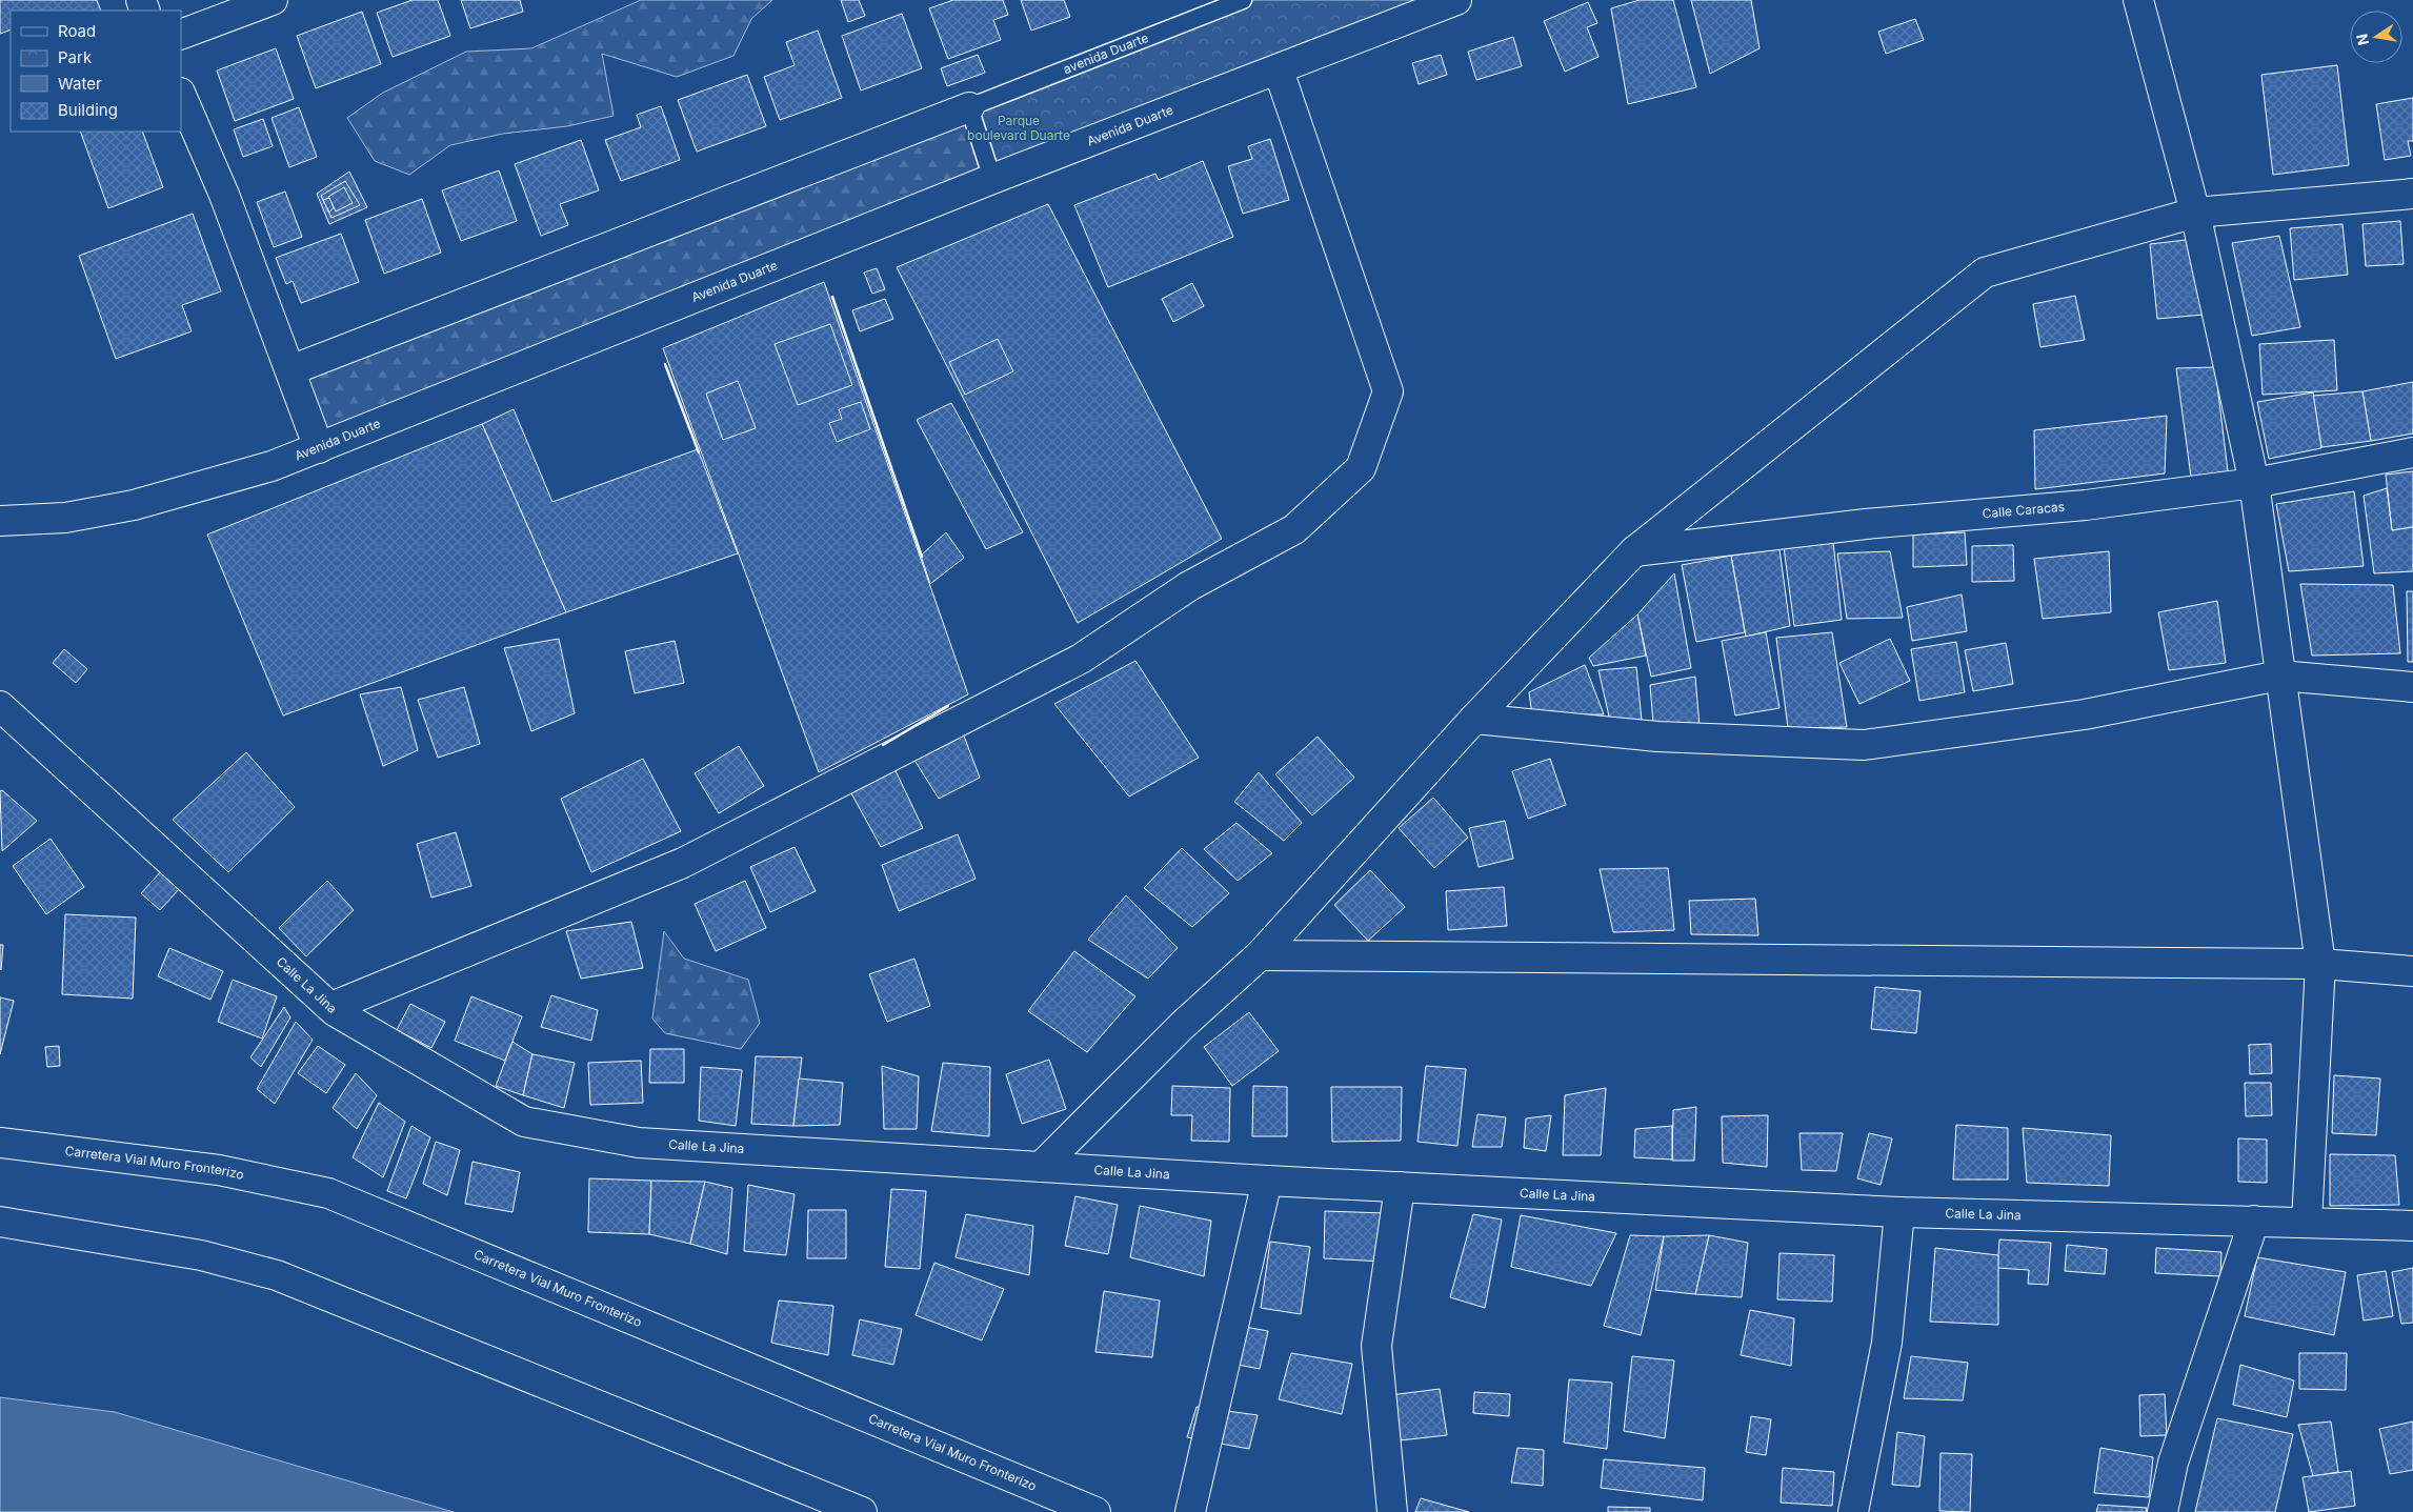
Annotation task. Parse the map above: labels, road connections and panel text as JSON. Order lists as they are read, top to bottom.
{
  "streets": {
    "street": [
      "Avenida Duarte",
      "Calle Caracas",
      "Calle La Jina",
      "Carretera Vial Muro Fronterizo"
    ],
    "lane": ["avenida Duarte"]
  },
  "parks": ["Parque boulevard Duarte"],
  "legend": [
    "Road",
    "Park",
    "Water",
    "Building"
  ],
  "north": "left"
}
